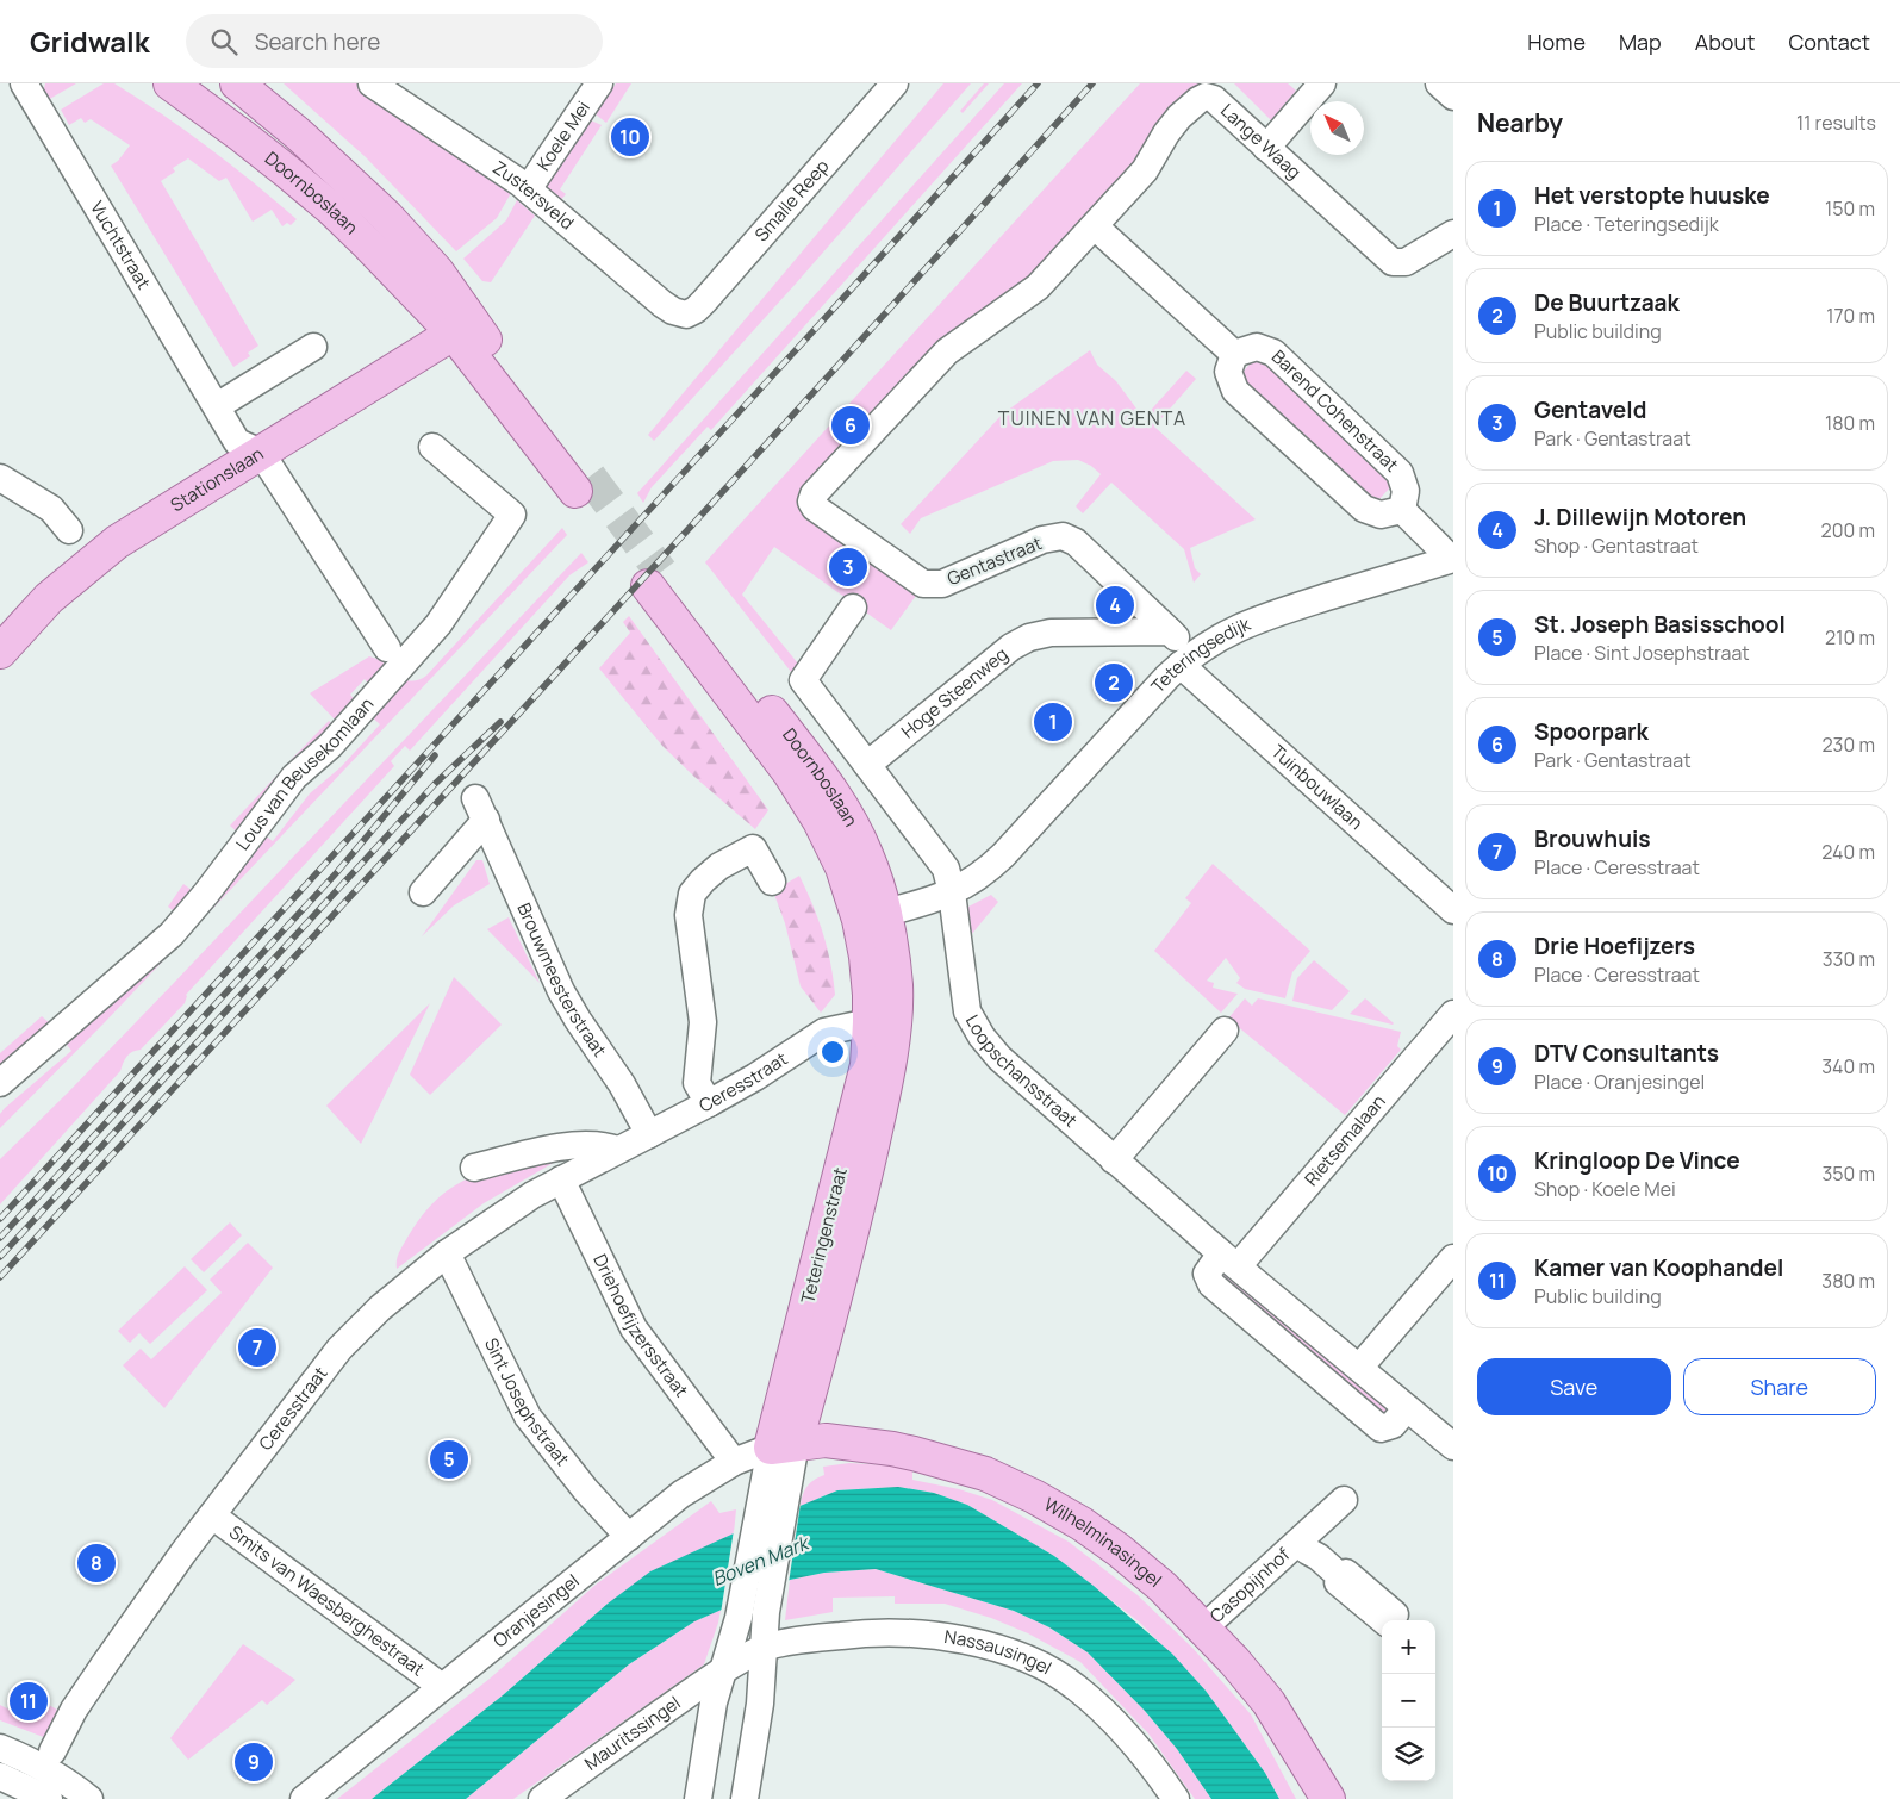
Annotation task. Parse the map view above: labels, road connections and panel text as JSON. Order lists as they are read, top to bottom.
{
  "streets": {
    "main road": [
      "Doornboslaan",
      "Stationslaan",
      "Teteringenstraat",
      "Wilhelminasingel"
    ],
    "street": [
      "Koele Mei",
      "Lange Waag",
      "Zustersveld",
      "Smalle Reep",
      "Vuchtstraat",
      "Barend Cohenstraat",
      "Gentastraat",
      "Teteringsedijk",
      "Hoge Steenweg",
      "Lous van Beusekomlaan",
      "Tuinbouwlaan",
      "Brouwmeesterstraat",
      "Loopschansstraat",
      "Ceresstraat",
      "Rietsemalaan",
      "Driehoefijzersstraat",
      "Sint Josephstraat",
      "Casopijnhof",
      "Smits van Waesberghestraat",
      "Oranjesingel",
      "Nassausingel",
      "Mauritssingel"
    ]
  },
  "crossings": [
    ["Koele Mei", "Zustersveld"],
    ["Lange Waag", "Gentastraat"],
    ["Doornboslaan", "Stationslaan"],
    ["Doornboslaan", "Teteringsedijk"],
    ["Doornboslaan", "Ceresstraat"],
    ["Doornboslaan", "Teteringenstraat"],
    ["Zustersveld", "Smalle Reep"],
    ["Vuchtstraat", "Stationslaan"],
    ["Gentastraat", "Hoge Steenweg"],
    ["Teteringsedijk", "Tuinbouwlaan"],
    ["Teteringsedijk", "Loopschansstraat"],
    ["Brouwmeesterstraat", "Ceresstraat"],
    ["Loopschansstraat", "Rietsemalaan"],
    ["Ceresstraat", "Teteringenstraat"],
    ["Ceresstraat", "Driehoefijzersstraat"],
    ["Ceresstraat", "Sint Josephstraat"],
    ["Ceresstraat", "Smits van Waesberghestraat"],
    ["Teteringenstraat", "Wilhelminasingel"],
    ["Teteringenstraat", "Oranjesingel"],
    ["Driehoefijzersstraat", "Oranjesingel"],
    ["Sint Josephstraat", "Oranjesingel"],
    ["Wilhelminasingel", "Casopijnhof"],
    ["Wilhelminasingel", "Oranjesingel"],
    ["Smits van Waesberghestraat", "Oranjesingel"],
    ["Nassausingel", "Mauritssingel"]
  ],
  "districts": ["TUINEN VAN GENTA"],
  "water": ["Boven Mark"],
  "north": "top left",
  "page": {
    "header": "Gridwalk",
    "search": "Search here",
    "nav": [
      "Home",
      "Map",
      "About",
      "Contact"
    ],
    "heading": ["Nearby", "11 results"],
    "pins": [
      "10",
      "6",
      "3",
      "4",
      "2",
      "1",
      "7",
      "5",
      "8",
      "11",
      "9"
    ],
    "list": [
      {
        "mark": "1",
        "name": "Het verstopte huuske",
        "note": "Place · Teteringsedijk",
        "value": "150 m"
      },
      {
        "mark": "2",
        "name": "De Buurtzaak",
        "note": "Public building",
        "value": "170 m"
      },
      {
        "mark": "3",
        "name": "Gentaveld",
        "note": "Park · Gentastraat",
        "value": "180 m"
      },
      {
        "mark": "4",
        "name": "J. Dillewijn Motoren",
        "note": "Shop · Gentastraat",
        "value": "200 m"
      },
      {
        "mark": "5",
        "name": "St. Joseph Basisschool",
        "note": "Place · Sint Josephstraat",
        "value": "210 m"
      },
      {
        "mark": "6",
        "name": "Spoorpark",
        "note": "Park · Gentastraat",
        "value": "230 m"
      },
      {
        "mark": "7",
        "name": "Brouwhuis",
        "note": "Place · Ceresstraat",
        "value": "240 m"
      },
      {
        "mark": "8",
        "name": "Drie Hoefijzers",
        "note": "Place · Ceresstraat",
        "value": "330 m"
      },
      {
        "mark": "9",
        "name": "DTV Consultants",
        "note": "Place · Oranjesingel",
        "value": "340 m"
      },
      {
        "mark": "10",
        "name": "Kringloop De Vince",
        "note": "Shop · Koele Mei",
        "value": "350 m"
      },
      {
        "mark": "11",
        "name": "Kamer van Koophandel",
        "note": "Public building",
        "value": "380 m"
      }
    ],
    "buttons": ["Save", "Share"],
    "map_buttons": ["+", "−"]
  }
}
